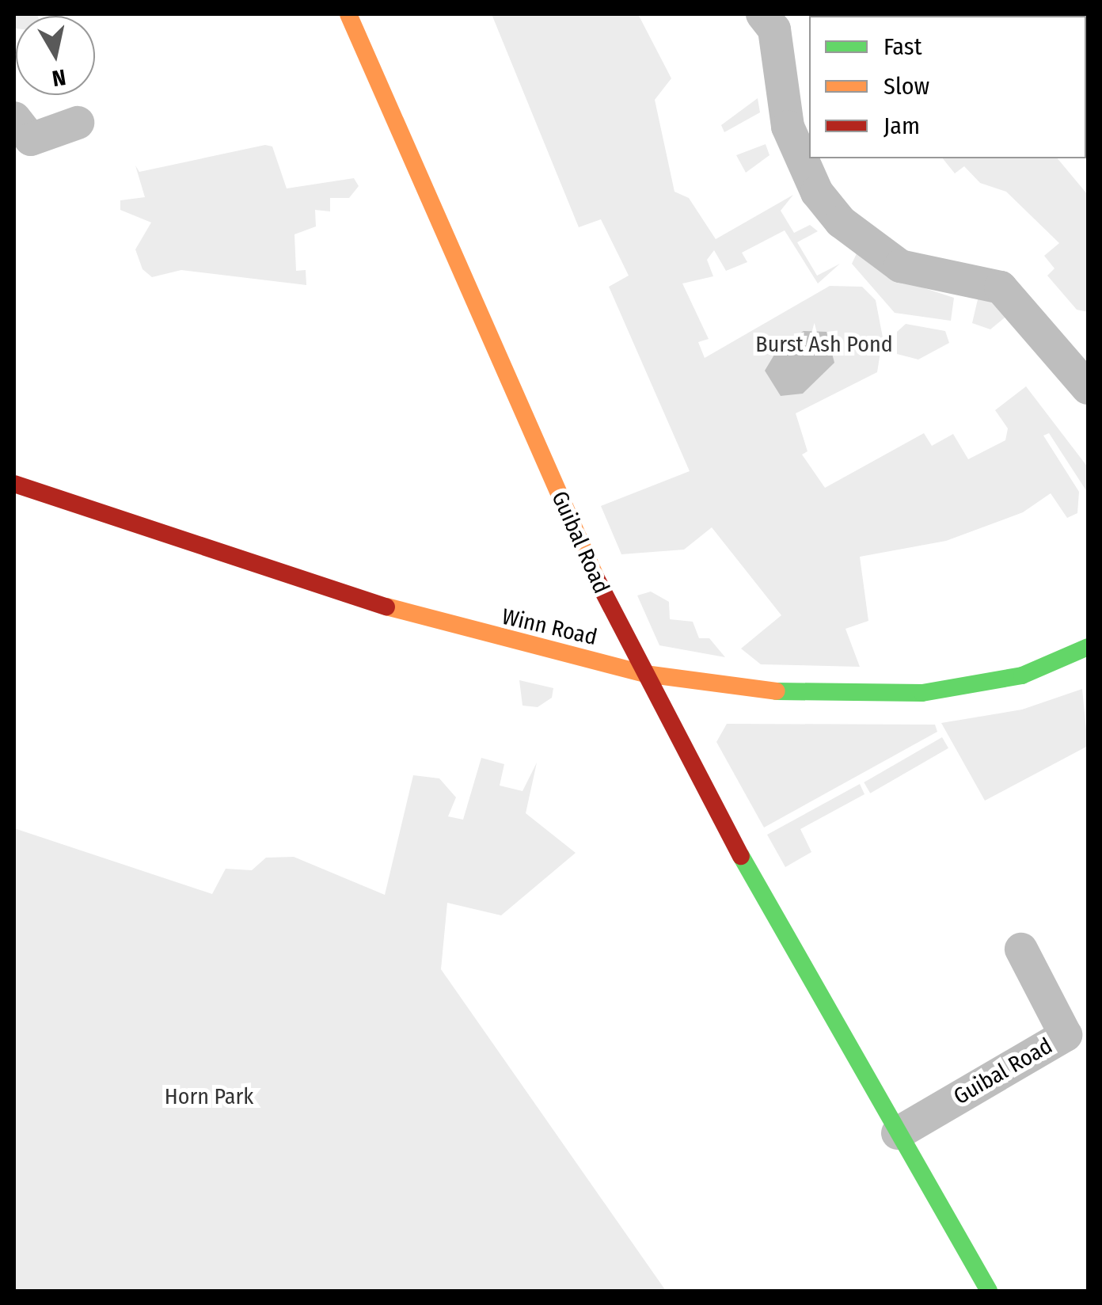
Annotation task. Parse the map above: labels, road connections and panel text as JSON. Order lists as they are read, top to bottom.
{
  "streets": {
    "street": ["Guibal Road", "Winn Road"]
  },
  "crossings": [
    ["Guibal Road", "Winn Road"]
  ],
  "parks": ["Burst Ash Pond", "Horn Park"],
  "legend": ["Fast", "Slow", "Jam"],
  "north": "bottom"
}
